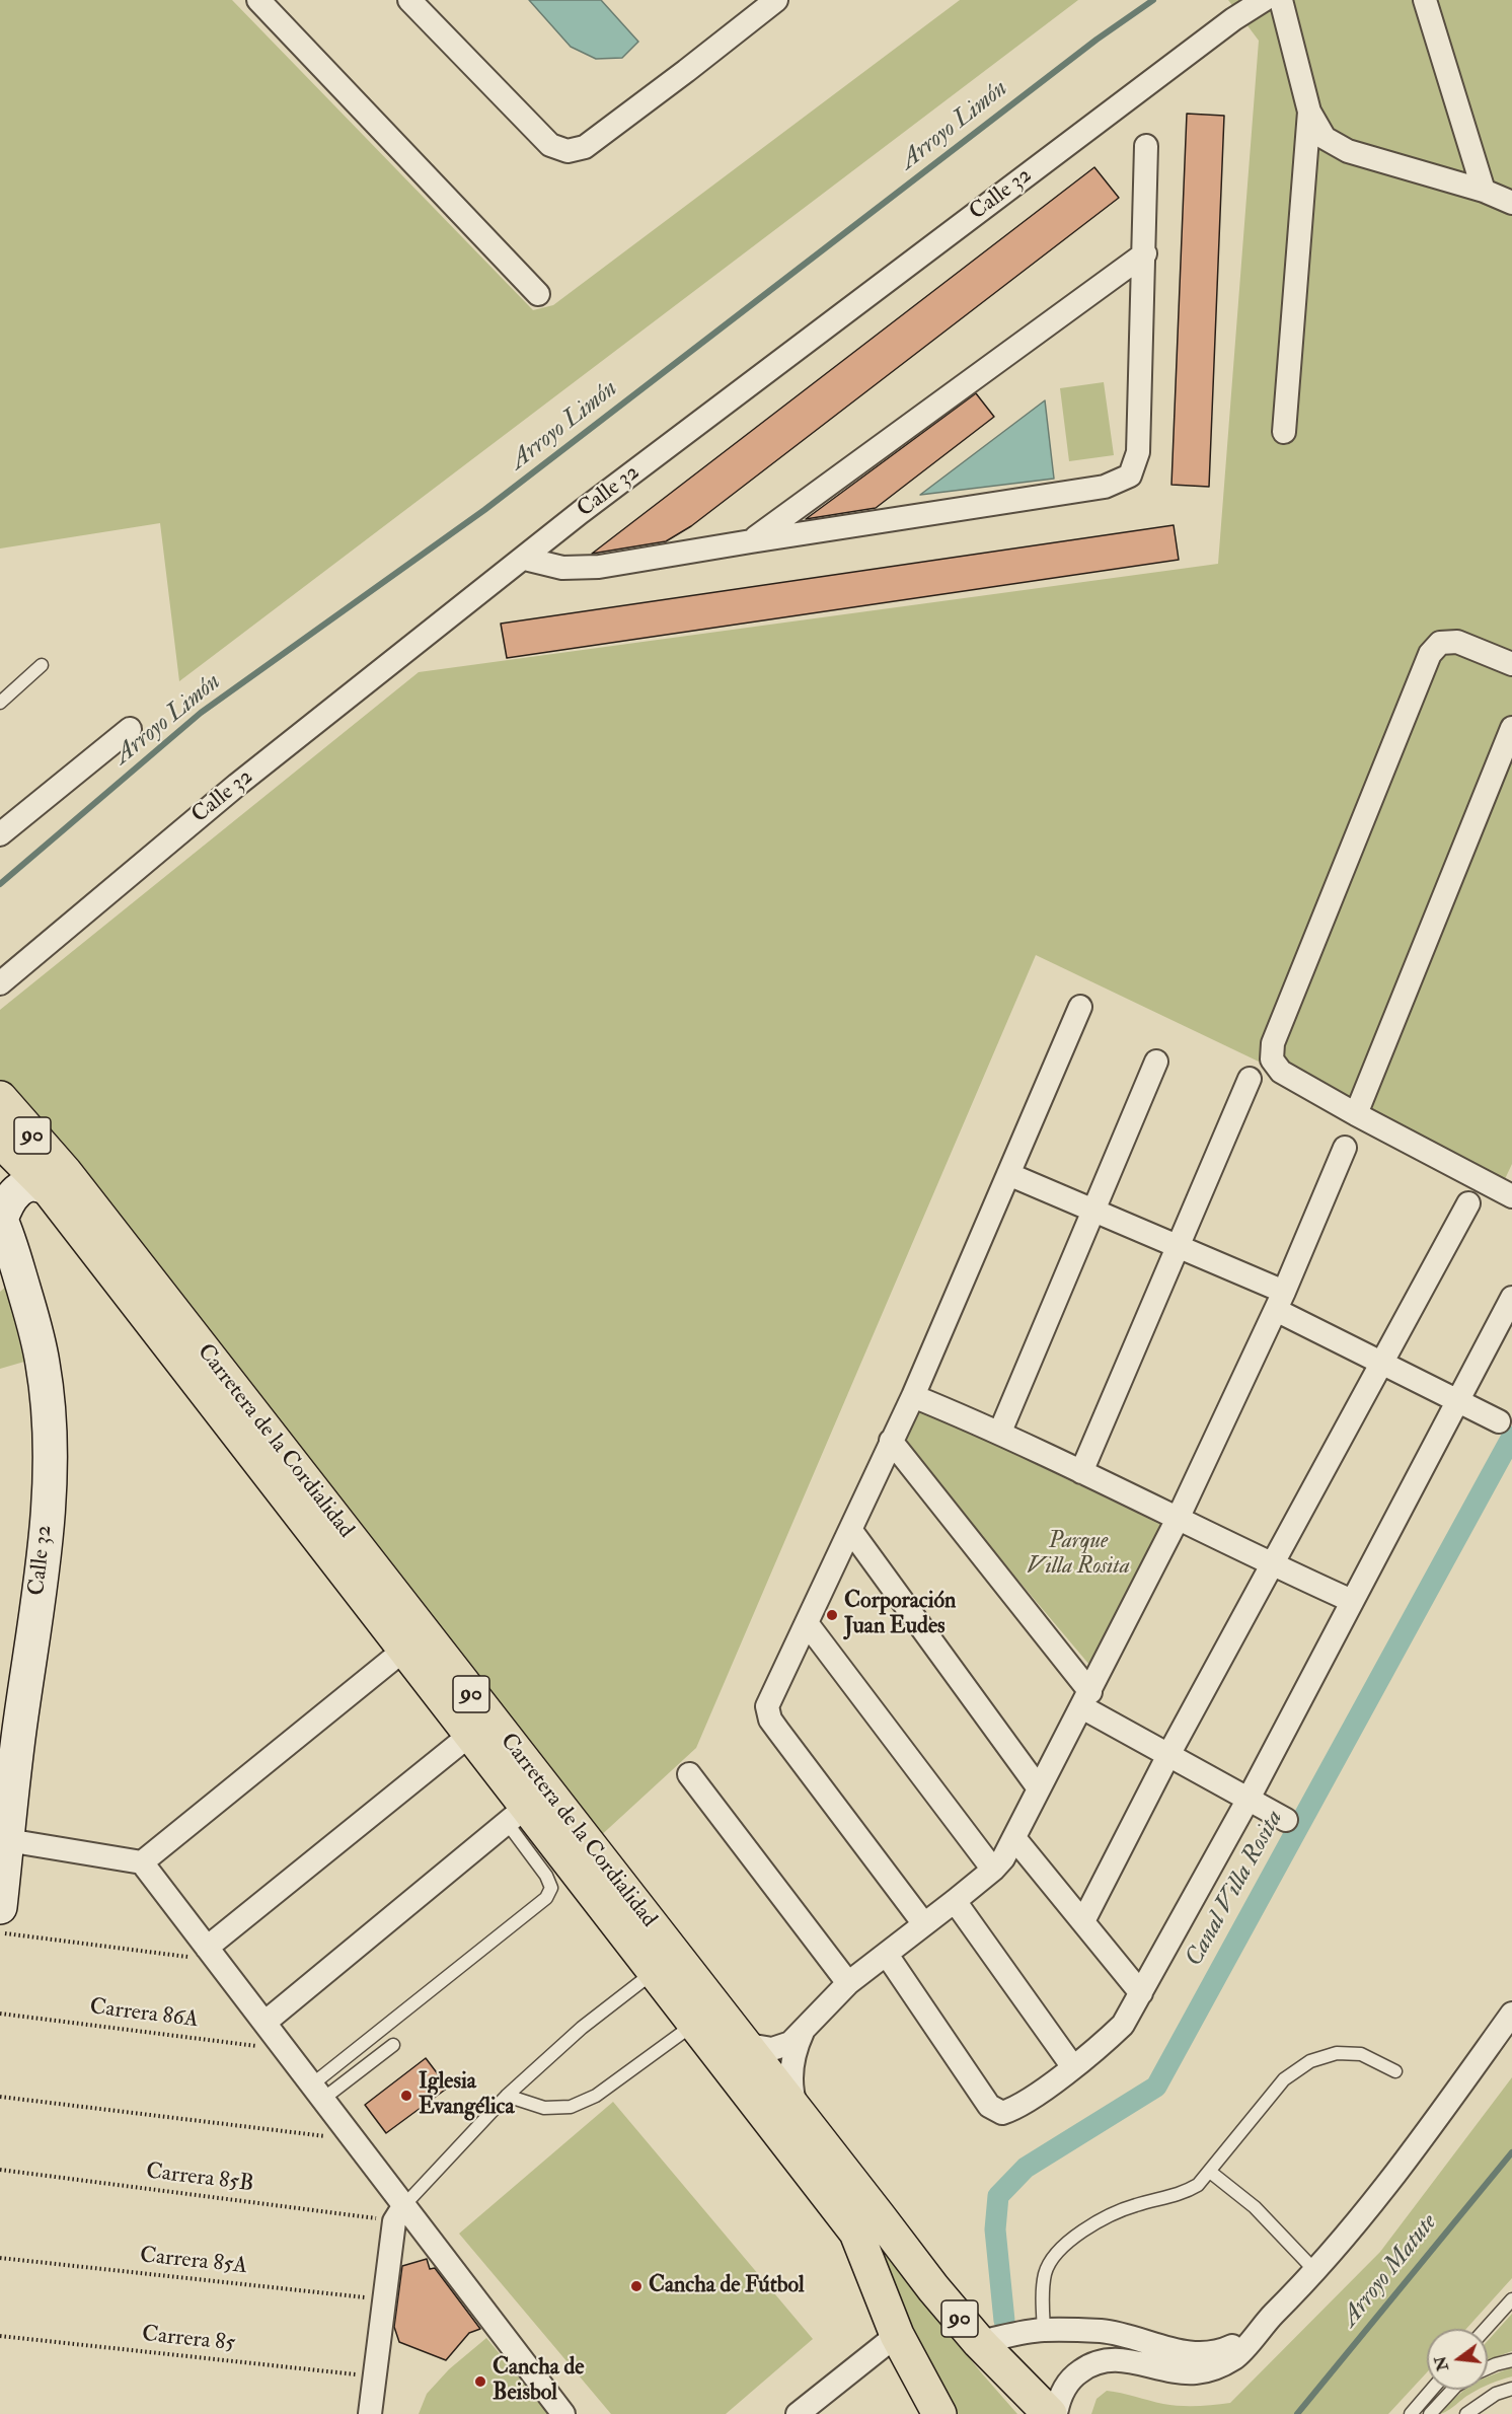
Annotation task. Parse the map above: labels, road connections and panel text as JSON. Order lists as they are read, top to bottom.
{
  "streets": {
    "highway": ["90", "Carretera de la Cordialidad"],
    "street": ["Calle 32"],
    "path": [
      "Carrera 86A",
      "Carrera 85B",
      "Carrera 85A",
      "Carrera 85"
    ]
  },
  "water": ["Arroyo Limón", "Canal Villa Rosita", "Arroyo Matute"],
  "parks": ["Parque Villa Rosita"],
  "places": [
    "Corporación Juan Eudes",
    "Iglesia Evangélica",
    "Cancha de Fútbol",
    "Cancha de Beisbol"
  ],
  "north": "left"
}
